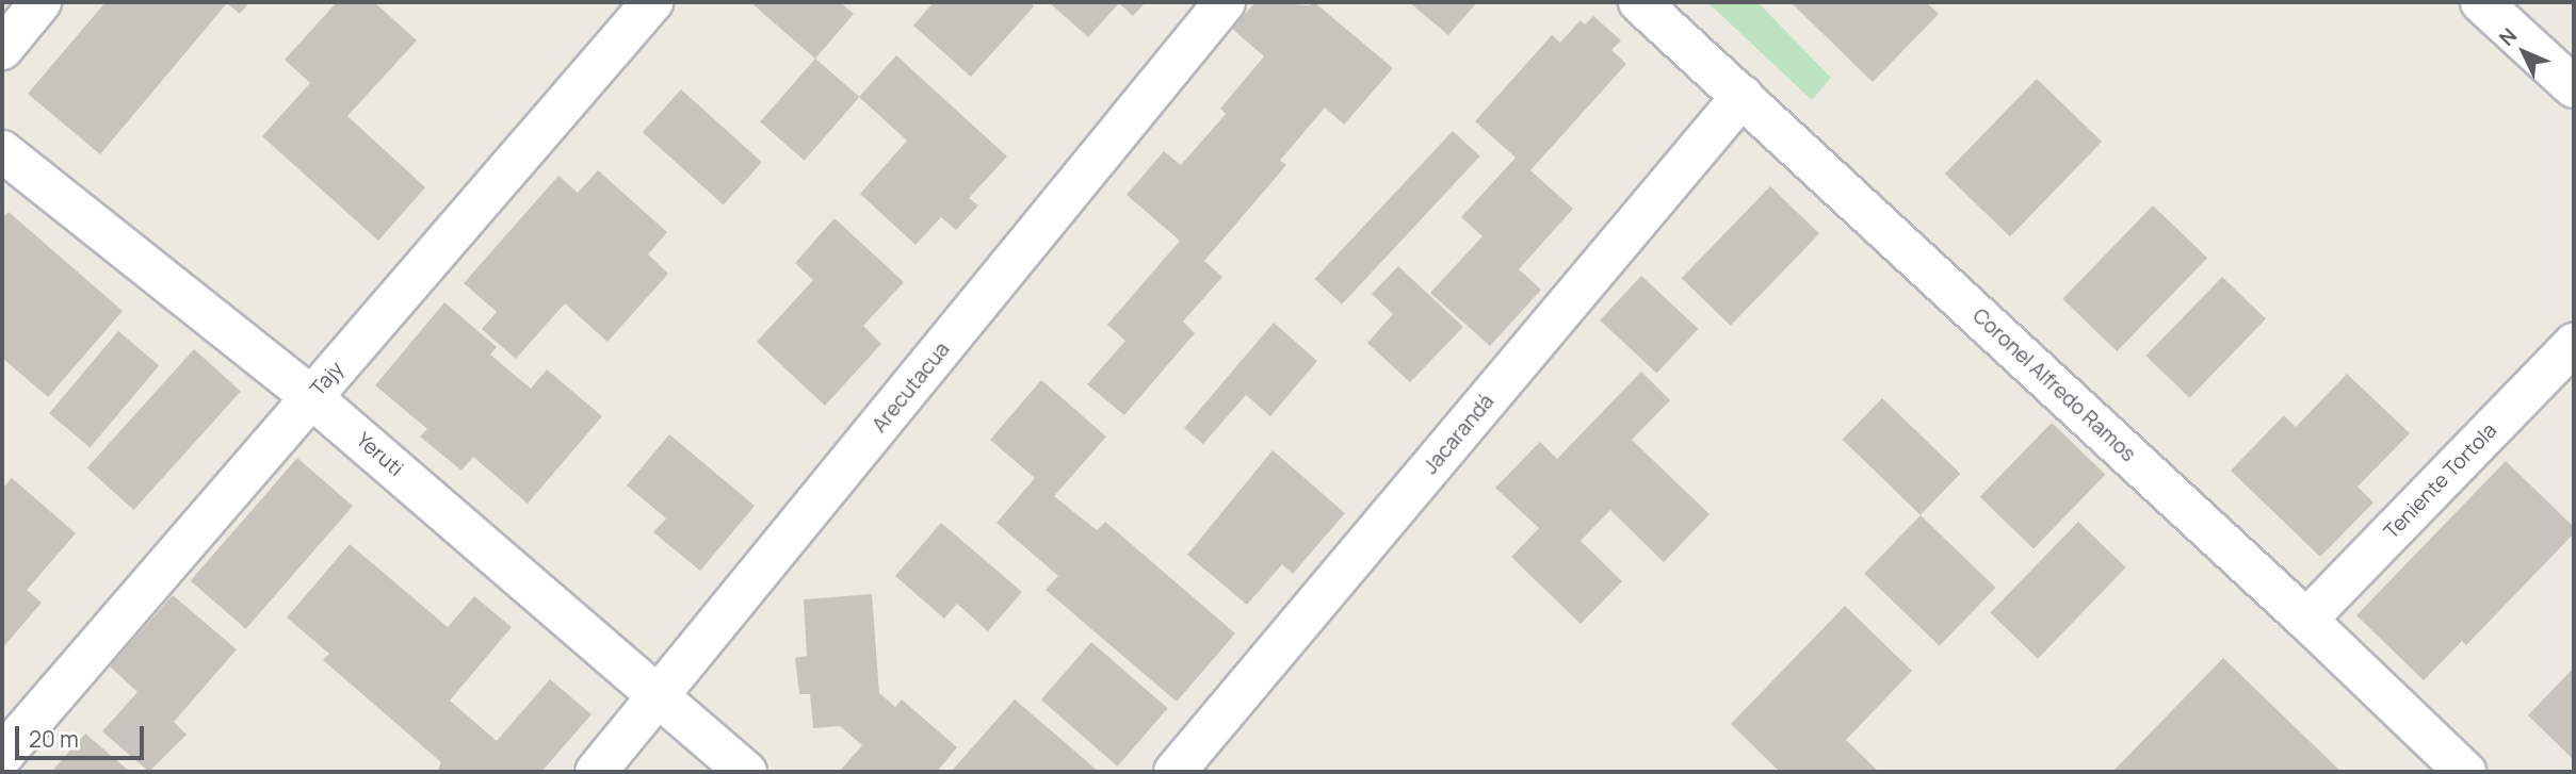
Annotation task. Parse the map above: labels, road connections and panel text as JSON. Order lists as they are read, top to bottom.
{
  "streets": {
    "street": [
      "Tajy",
      "Coronel Alfredo Ramos",
      "Arecutacua",
      "Jacarandá",
      "Yeruti",
      "Teniente Tortola"
    ]
  },
  "crossings": [
    ["Tajy", "Yeruti"],
    ["Coronel Alfredo Ramos", "Jacarandá"],
    ["Coronel Alfredo Ramos", "Teniente Tortola"],
    ["Arecutacua", "Yeruti"]
  ],
  "scale_bar": "20 m",
  "north": "top left"
}
